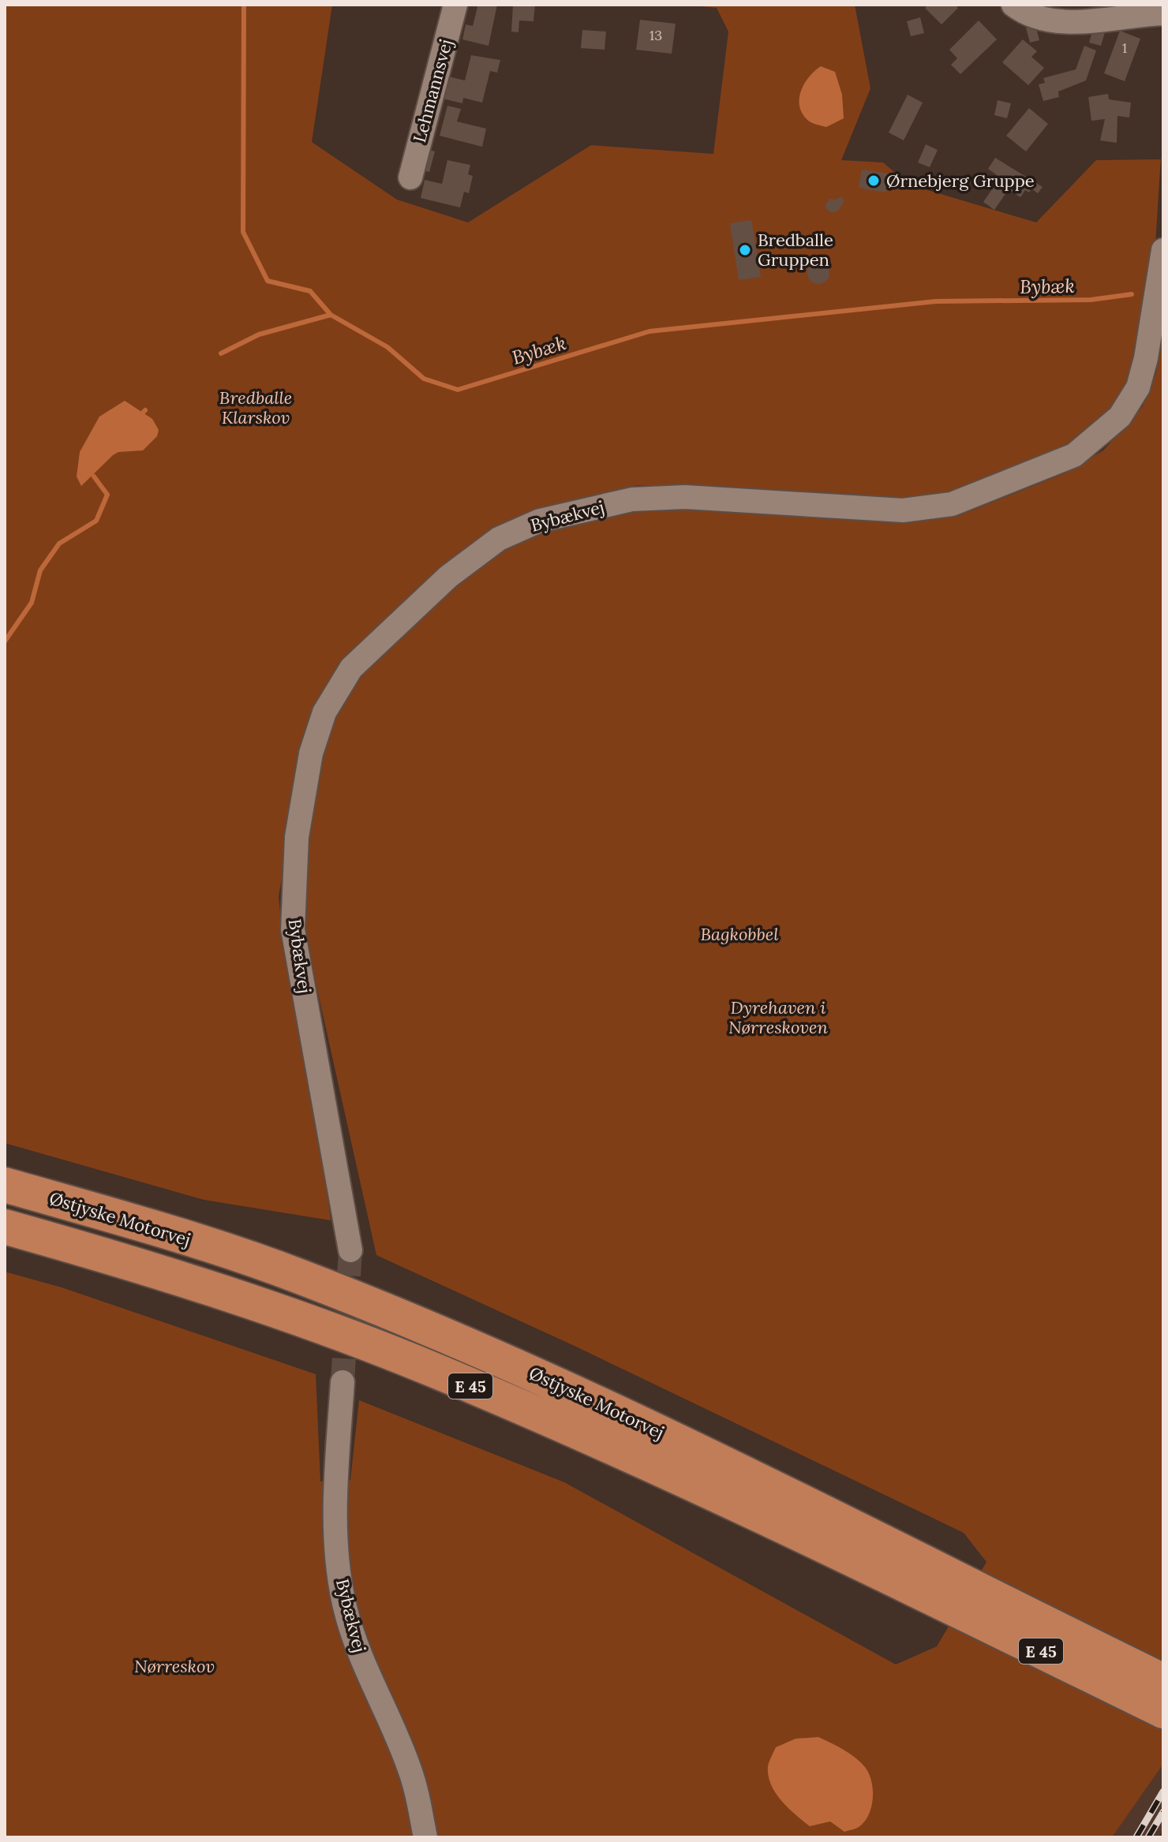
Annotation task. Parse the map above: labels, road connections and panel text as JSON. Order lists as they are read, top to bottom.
{
  "streets": {
    "highway": ["Østjyske Motorvej", "E 45"],
    "street": ["Lehmannsvej", "Bybækvej"]
  },
  "water": ["Bybæk"],
  "parks": [
    "Bredballe Klarskov",
    "Bagkobbel",
    "Dyrehaven i Nørreskoven",
    "Nørreskov"
  ],
  "places": ["Ørnebjerg Gruppe", "Bredballe Gruppen"],
  "house_numbers": ["13", "1"]
}
